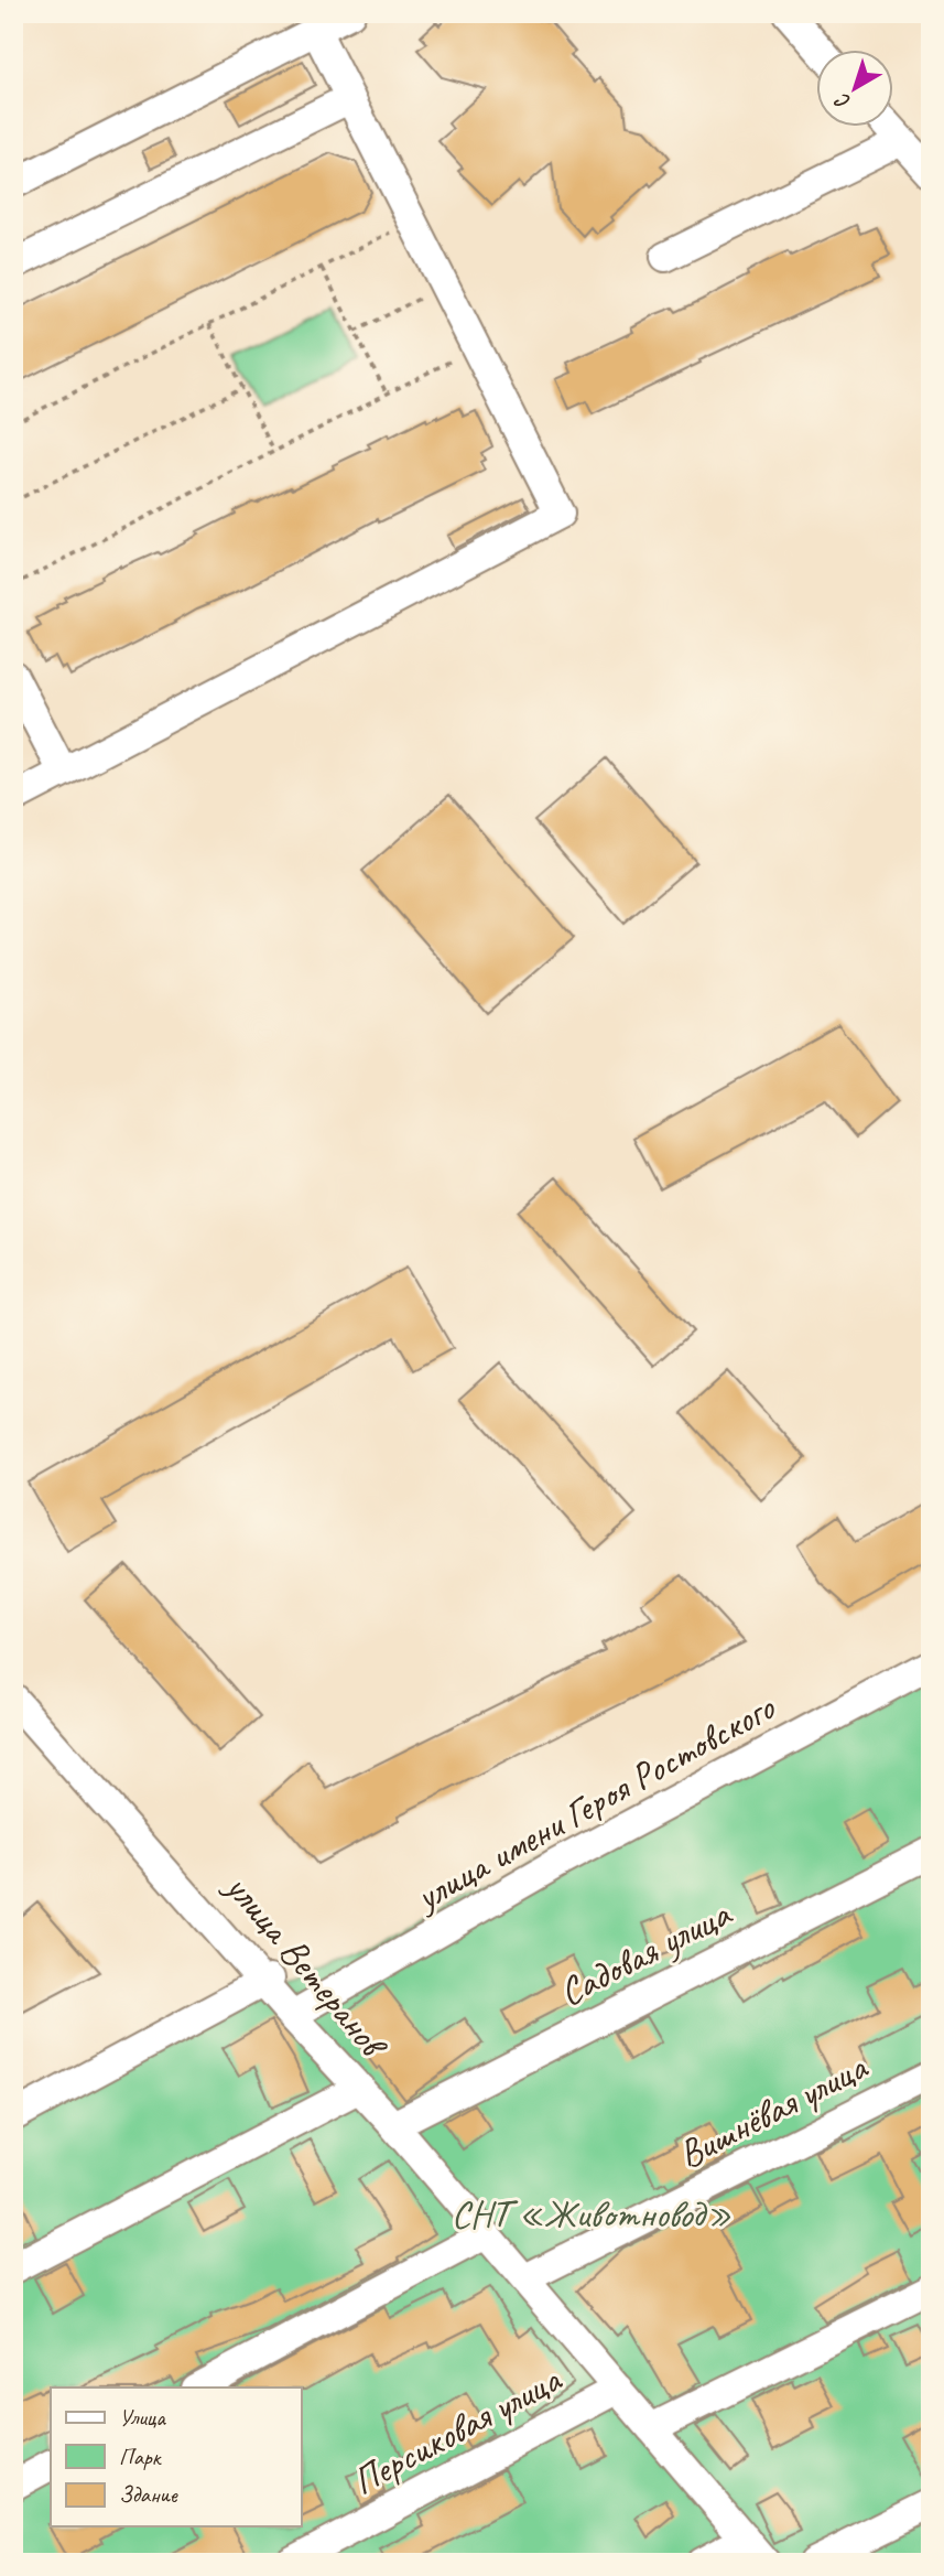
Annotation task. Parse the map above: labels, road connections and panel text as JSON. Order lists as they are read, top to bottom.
{
  "streets": {
    "street": [
      "улица имени Героя Ростовского",
      "Садовая улица",
      "улица Ветеранов",
      "Вишнёвая улица",
      "Персиковая улица"
    ]
  },
  "crossings": [
    ["улица имени Героя Ростовского", "улица Ветеранов"]
  ],
  "parks": ["СНТ «Животновод»"],
  "legend": ["Улица", "Парк", "Здание"],
  "north": "bottom left"
}
